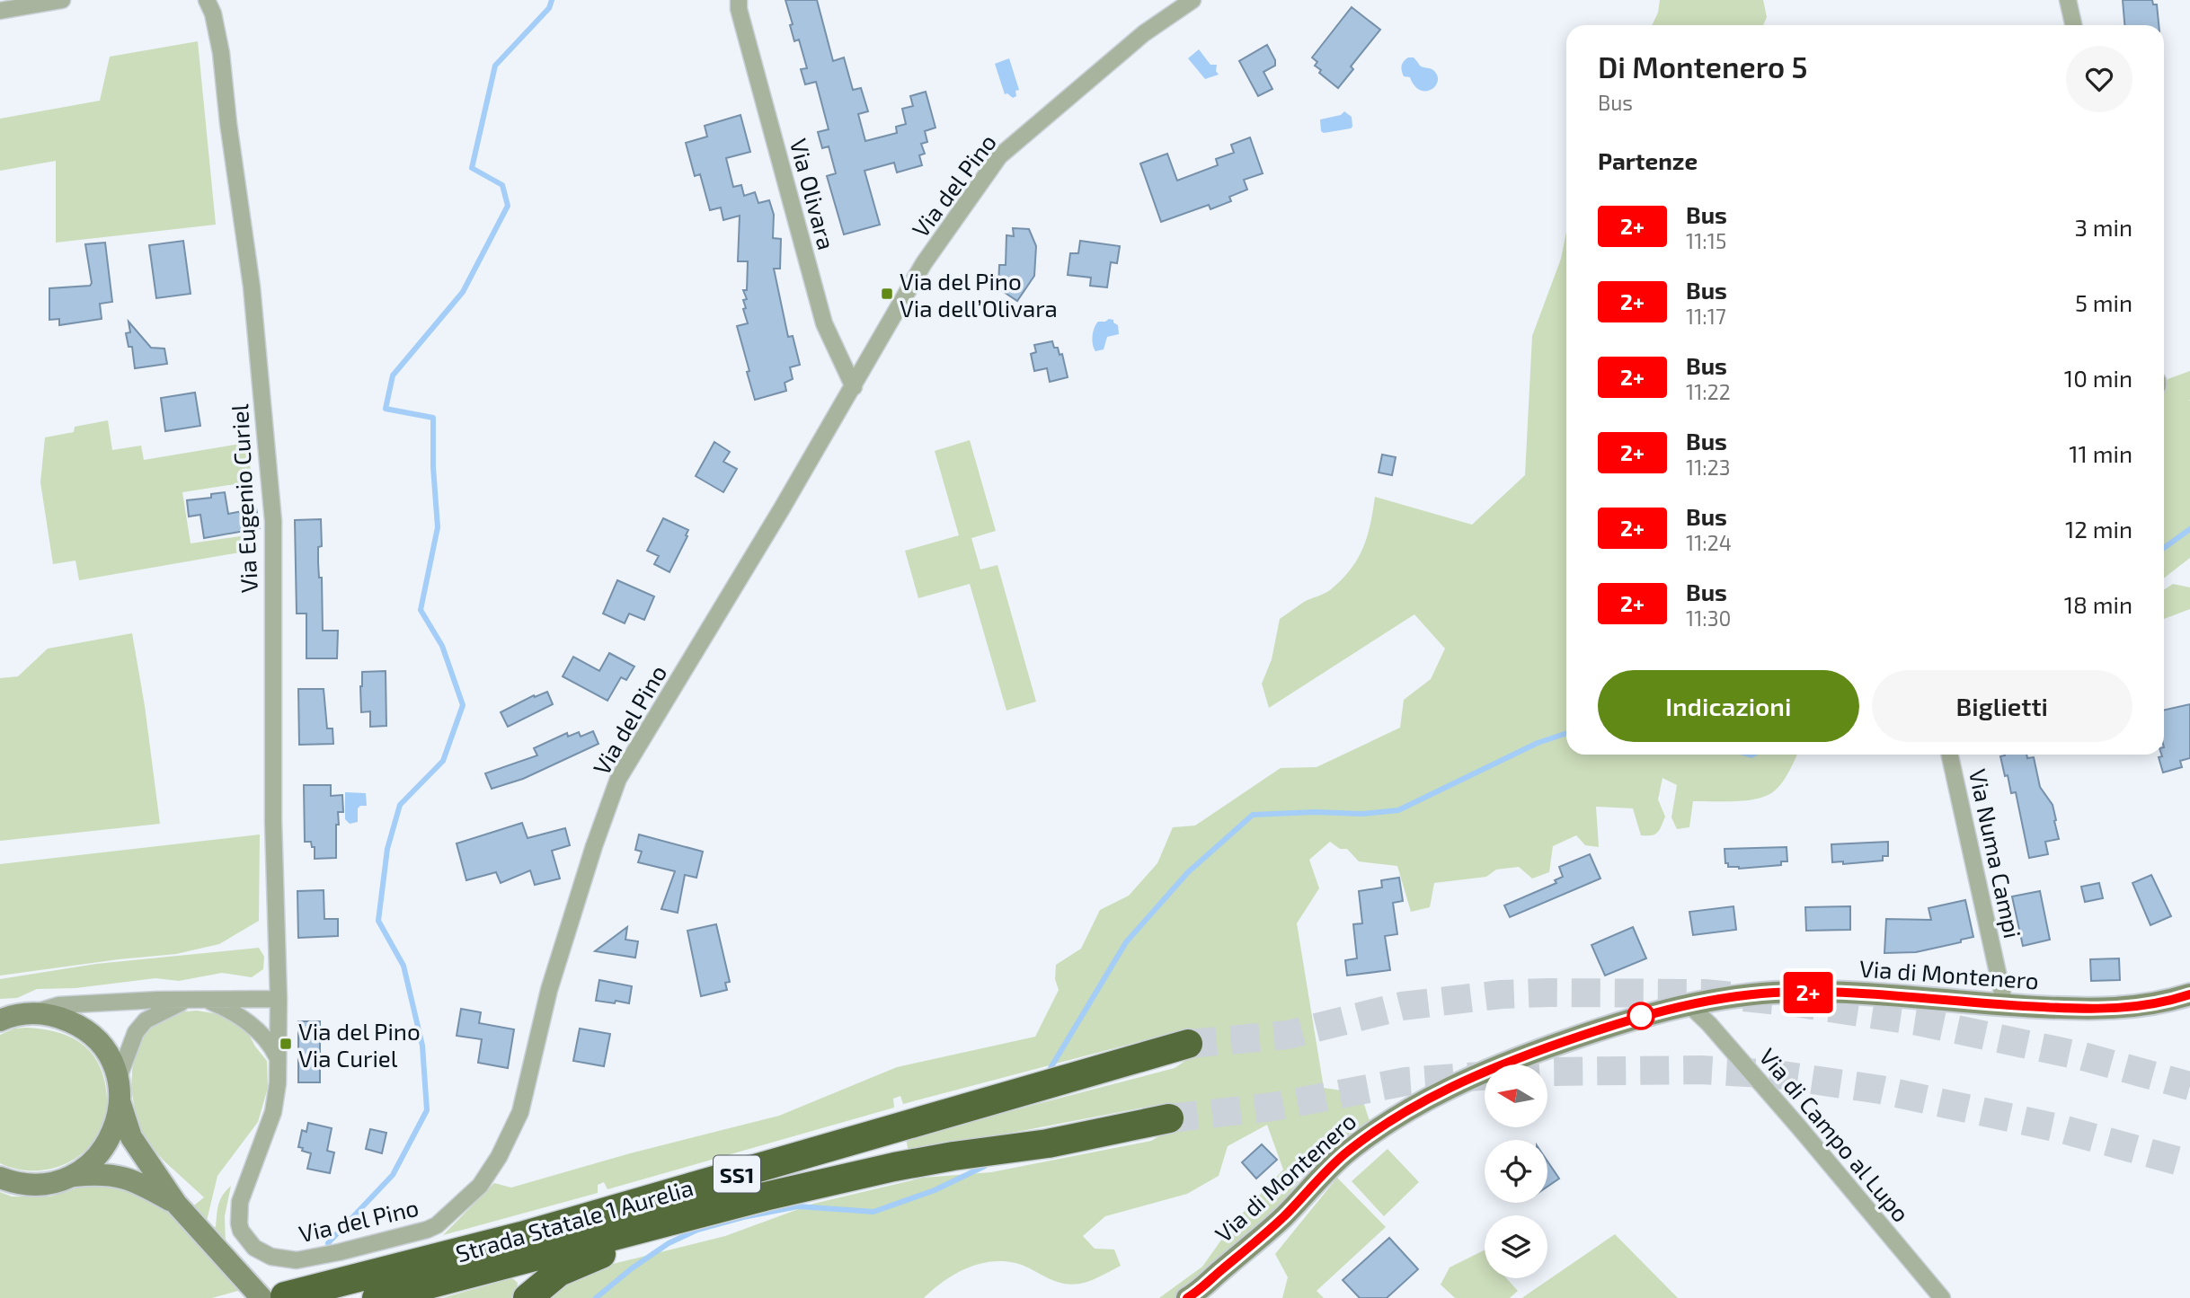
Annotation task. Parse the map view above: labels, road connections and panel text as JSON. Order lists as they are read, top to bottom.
{
  "streets": {
    "highway": ["SS1", "Strada Statale 1 Aurelia"],
    "street": [
      "Via del Pino",
      "Via Olivara",
      "Via Eugenio Curiel",
      "Via Numa Campi",
      "Via di Montenero",
      "Via di Campo al Lupo"
    ]
  },
  "crossings": [
    ["Via del Pino", "Via Olivara"],
    ["Via del Pino", "Via Eugenio Curiel"],
    ["Via Numa Campi", "Via di Montenero"],
    ["Via di Montenero", "Via di Campo al Lupo"]
  ],
  "places": {
    "transit": ["Via del Pino Via dell’Olivara", "Via del Pino Via Curiel"]
  },
  "lines": ["bus line 2+"],
  "north": "left",
  "page": {
    "on_map": "2+",
    "heading": [
      ["Di Montenero 5", "Bus"],
      "Partenze"
    ],
    "list": [
      {
        "mark": "2+",
        "name": "Bus",
        "note": "11:15",
        "value": "3 min"
      },
      {
        "mark": "2+",
        "name": "Bus",
        "note": "11:17",
        "value": "5 min"
      },
      {
        "mark": "2+",
        "name": "Bus",
        "note": "11:22",
        "value": "10 min"
      },
      {
        "mark": "2+",
        "name": "Bus",
        "note": "11:23",
        "value": "11 min"
      },
      {
        "mark": "2+",
        "name": "Bus",
        "note": "11:24",
        "value": "12 min"
      },
      {
        "mark": "2+",
        "name": "Bus",
        "note": "11:30",
        "value": "18 min"
      }
    ],
    "buttons": ["Indicazioni", "Biglietti"]
  }
}
